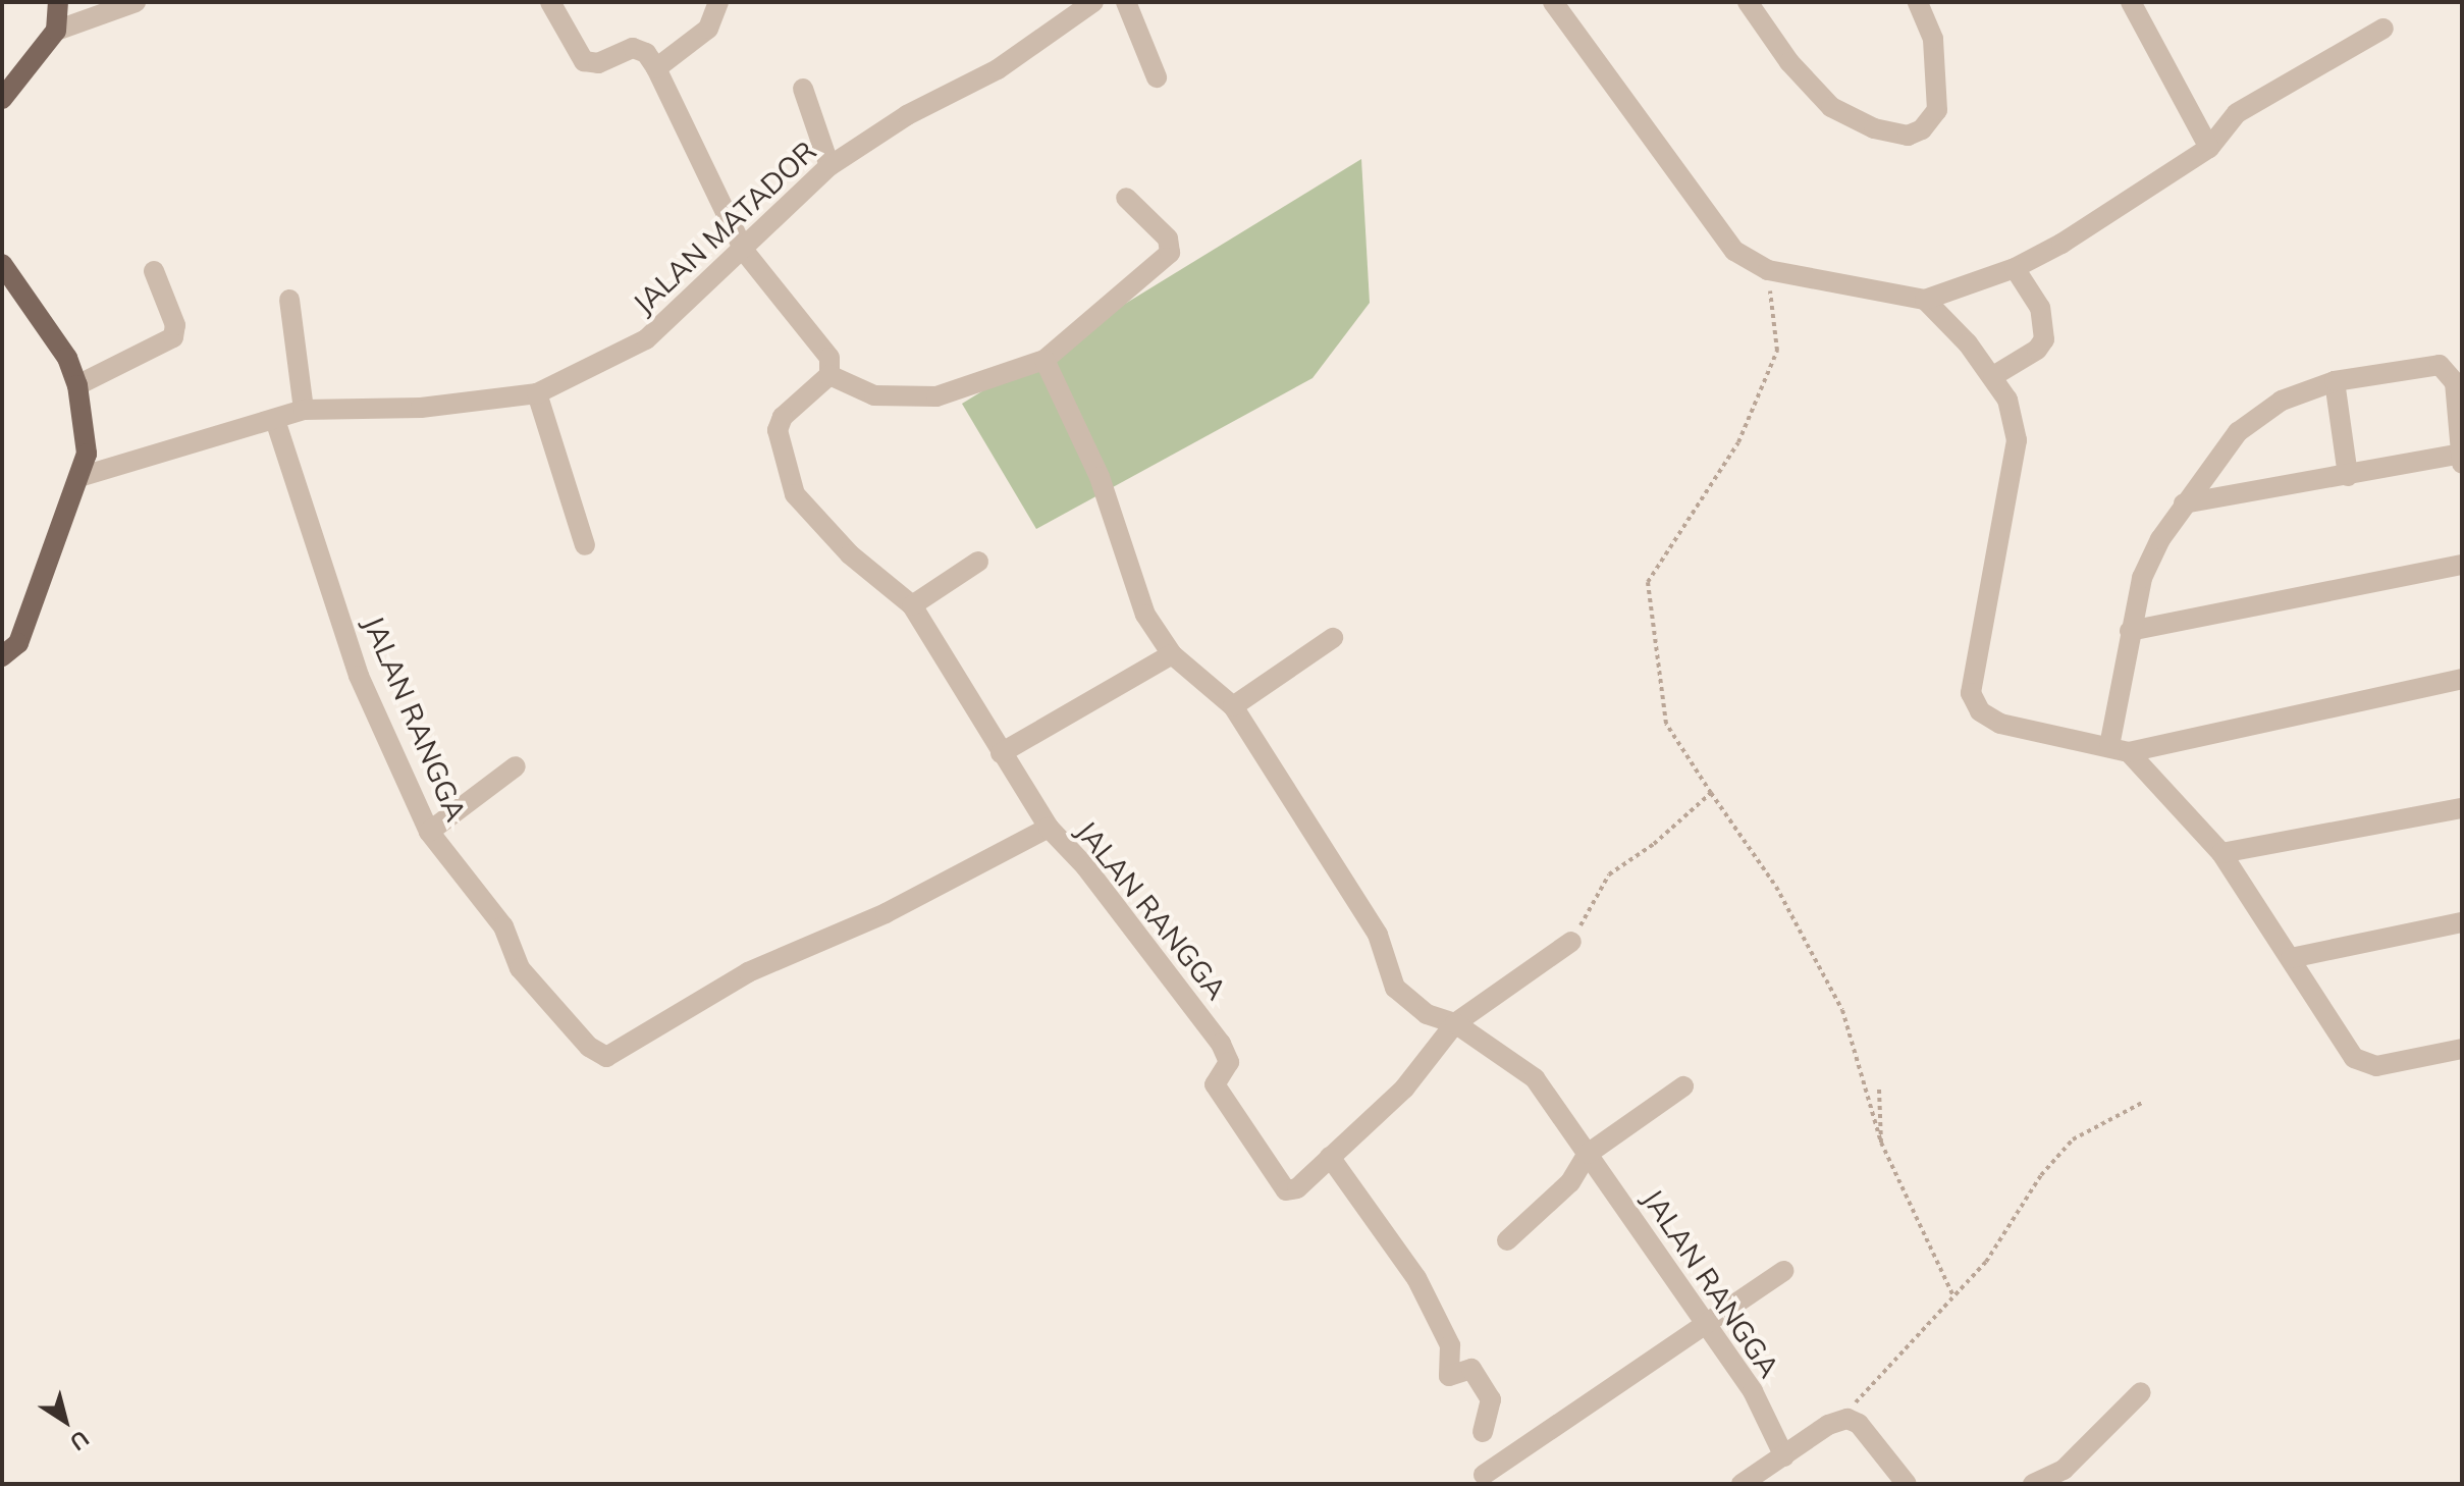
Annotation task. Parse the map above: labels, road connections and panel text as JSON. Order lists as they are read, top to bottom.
{
  "streets": {
    "street": ["JALAN MATADOR", "JALAN RANGGA"]
  },
  "crossings": [
    ["JALAN MATADOR", "JALAN RANGGA"]
  ],
  "north": "bottom right"
}
